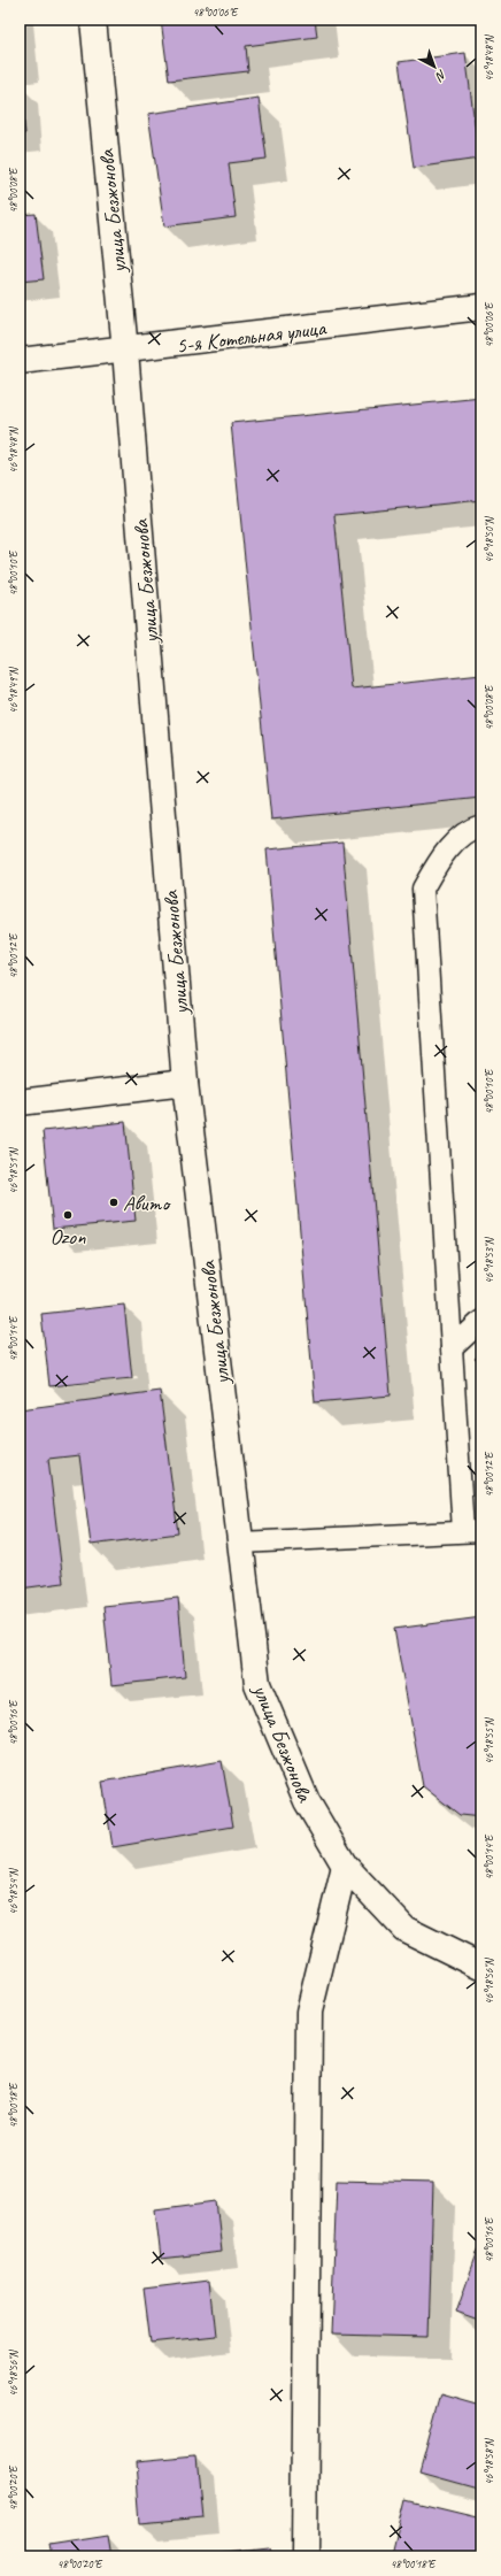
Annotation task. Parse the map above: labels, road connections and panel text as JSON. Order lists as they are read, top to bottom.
{
  "streets": {
    "street": ["улица Безжонова", "5-я Котельная улица"]
  },
  "crossings": [
    ["улица Безжонова", "5-я Котельная улица"]
  ],
  "places": ["Авито", "Ozon"],
  "north": "bottom right",
  "coordinates": [
    "48°00'06\"E",
    "46°18'48\"N",
    "48°00'08\"E",
    "46°18'50\"N",
    "48°00'10\"E",
    "46°18'49\"N",
    "48°00'12\"E",
    "46°18'51\"N",
    "46°18'53\"N",
    "48°00'14\"E",
    "48°00'16\"E",
    "46°18'55\"N",
    "46°18'54\"N",
    "46°18'56\"N",
    "48°00'18\"E",
    "46°18'58\"N",
    "48°00'20\"E"
  ]
}
